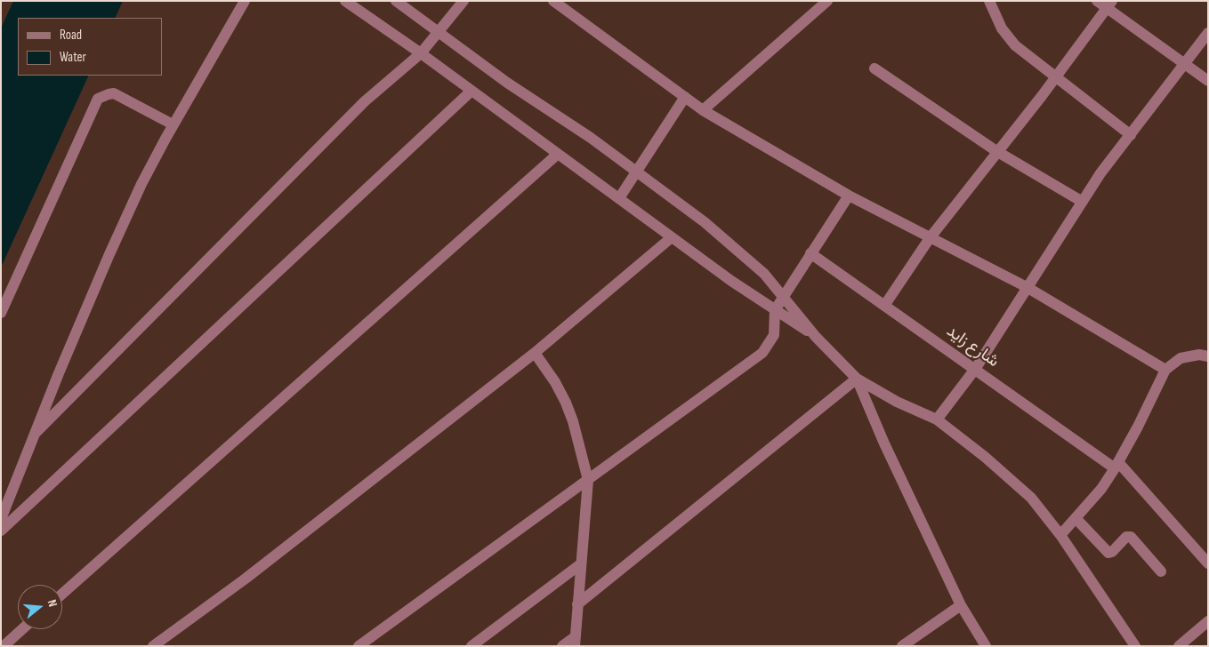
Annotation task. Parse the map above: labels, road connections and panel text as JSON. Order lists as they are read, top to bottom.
{
  "streets": {
    "street": ["شارع زايد"]
  },
  "legend": ["Road", "Water"],
  "north": "right"
}
